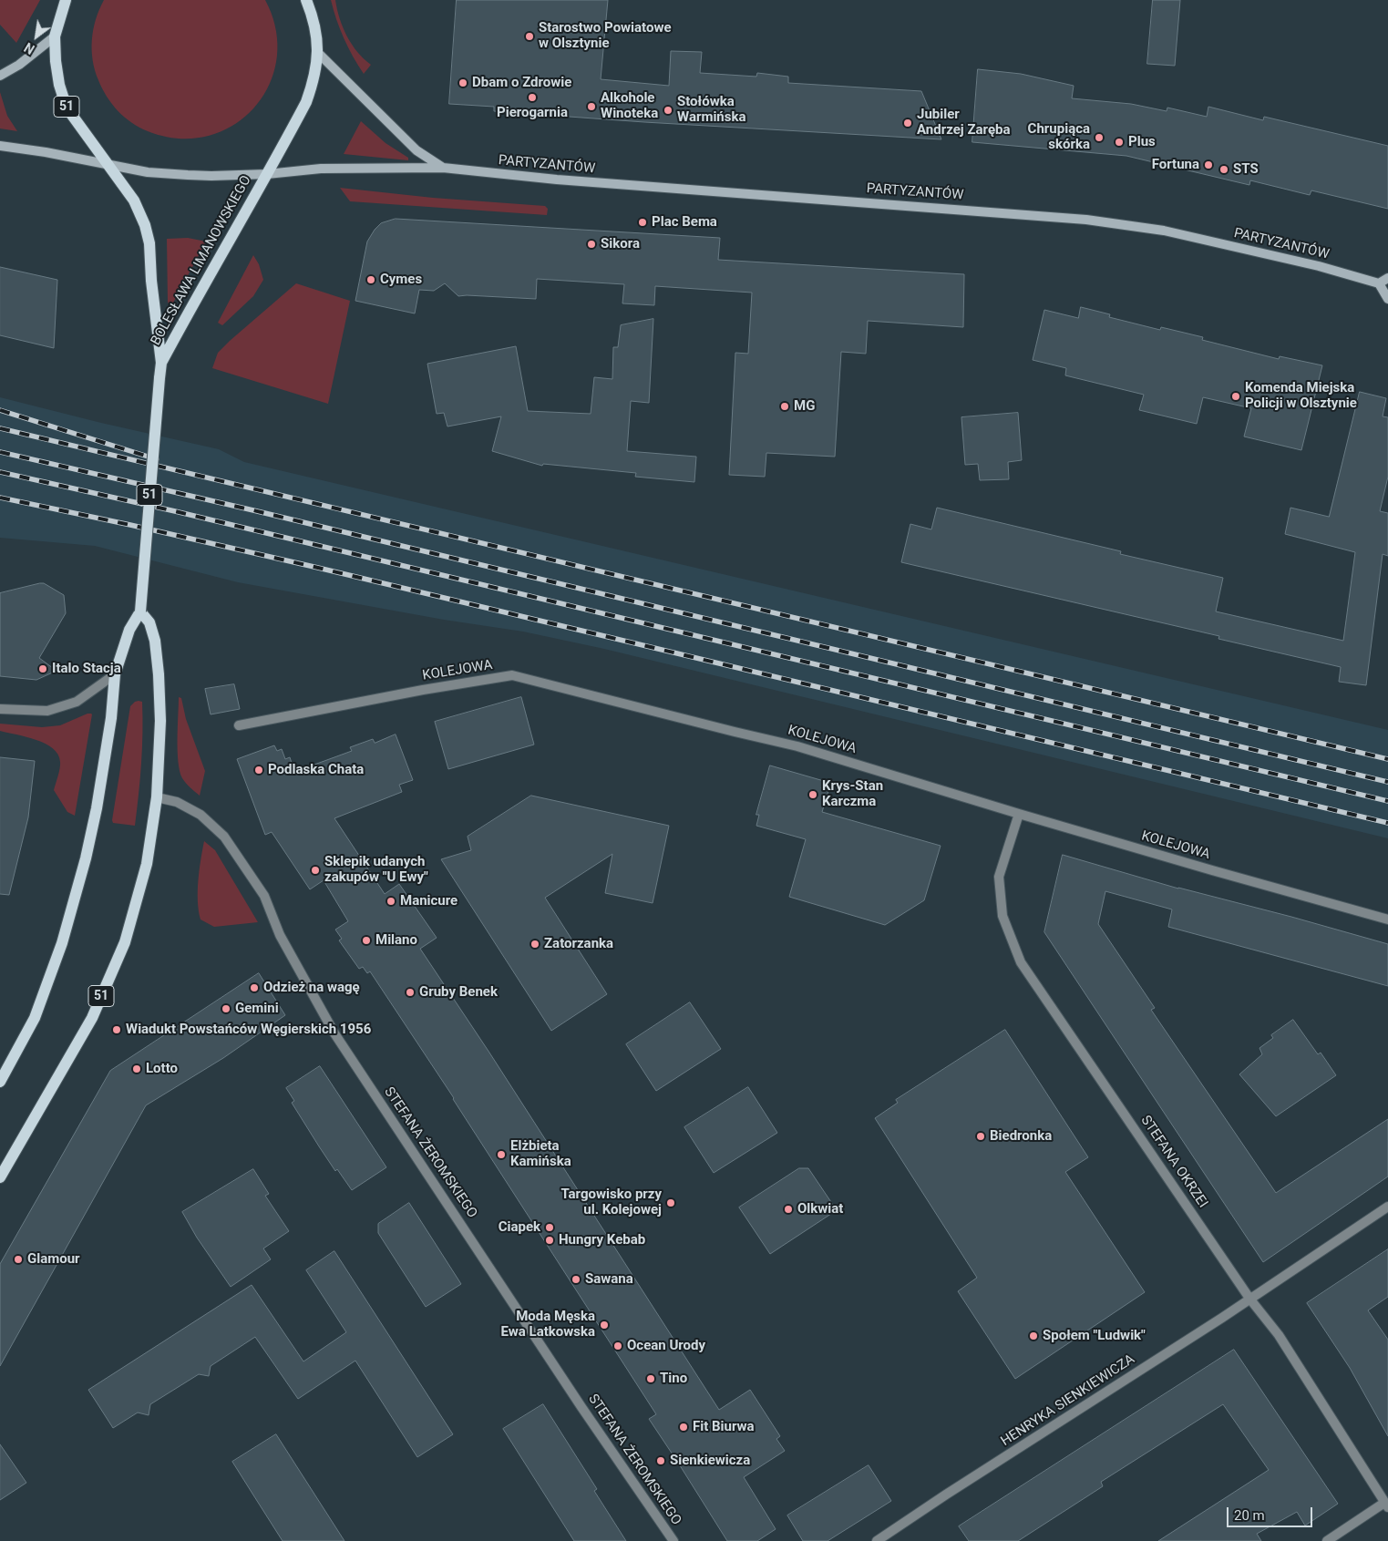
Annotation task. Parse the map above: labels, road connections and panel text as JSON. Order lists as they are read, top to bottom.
{
  "streets": {
    "main road": ["51", "BOLESŁAWA LIMANOWSKIEGO"],
    "street": [
      "PARTYZANTÓW",
      "KOLEJOWA",
      "STEFANA ŻEROMSKIEGO",
      "STEFANA OKRZEI",
      "HENRYKA SIENKIEWICZA"
    ]
  },
  "crossings": [
    ["51", "PARTYZANTÓW"],
    ["51", "BOLESŁAWA LIMANOWSKIEGO"],
    ["51", "STEFANA ŻEROMSKIEGO"],
    ["PARTYZANTÓW", "BOLESŁAWA LIMANOWSKIEGO"],
    ["KOLEJOWA", "STEFANA OKRZEI"],
    ["STEFANA OKRZEI", "HENRYKA SIENKIEWICZA"]
  ],
  "places": [
    "Starostwo Powiatowe w Olsztynie",
    "Dbam o Zdrowie",
    "Pierogarnia",
    "Alkohole Winoteka",
    "Stołówka Warmińska",
    "Jubiler Andrzej Zaręba",
    "Chrupiąca skórka",
    "Plus",
    "Fortuna",
    "STS",
    "Plac Bema",
    "Sikora",
    "Cymes",
    "Komenda Miejska Policji w Olsztynie",
    "MG",
    "Italo Stacja",
    "Podlaska Chata",
    "Krys-Stan Karczma",
    "Sklepik udanych zakupów \"U Ewy\"",
    "Manicure",
    "Milano",
    "Zatorzanka",
    "Odzież na wagę",
    "Gruby Benek",
    "Gemini",
    "Wiadukt Powstańców Węgierskich 1956",
    "Lotto",
    "Biedronka",
    "Elżbieta Kamińska",
    "Targowisko przy ul. Kolejowej",
    "Olkwiat",
    "Ciapek",
    "Hungry Kebab",
    "Glamour",
    "Sawana",
    "Moda Męska Ewa Latkowska",
    "Społem \"Ludwik\"",
    "Ocean Urody",
    "Tino",
    "Fit Biurwa",
    "Sienkiewicza"
  ],
  "scale_bar": "20 m",
  "north": "bottom left"
}
